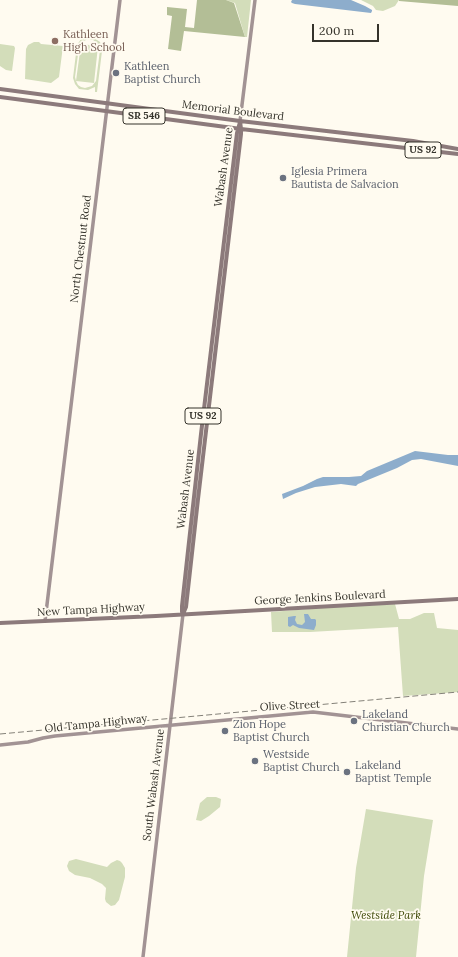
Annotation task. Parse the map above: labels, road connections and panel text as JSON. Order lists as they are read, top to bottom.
{
  "streets": {
    "main road": [
      "Memorial Boulevard",
      "SR 546",
      "US 92",
      "Wabash Avenue",
      "George Jenkins Boulevard",
      "New Tampa Highway"
    ],
    "street": [
      "North Chestnut Road",
      "Olive Street",
      "Old Tampa Highway",
      "South Wabash Avenue"
    ]
  },
  "crossings": [
    ["Memorial Boulevard", "Wabash Avenue"],
    ["Memorial Boulevard", "North Chestnut Road"],
    ["Wabash Avenue", "George Jenkins Boulevard"],
    ["Wabash Avenue", "New Tampa Highway"],
    ["Wabash Avenue", "South Wabash Avenue"],
    ["North Chestnut Road", "New Tampa Highway"],
    ["George Jenkins Boulevard", "New Tampa Highway"],
    ["George Jenkins Boulevard", "South Wabash Avenue"],
    ["New Tampa Highway", "South Wabash Avenue"],
    ["Olive Street", "Old Tampa Highway"],
    ["Olive Street", "South Wabash Avenue"],
    ["Old Tampa Highway", "South Wabash Avenue"]
  ],
  "parks": ["Westside Park"],
  "places": [
    "Kathleen High School",
    "Kathleen Baptist Church",
    "Iglesia Primera Bautista de Salvacion",
    "Lakeland Christian Church",
    "Zion Hope Baptist Church",
    "Westside Baptist Church",
    "Lakeland Baptist Temple"
  ],
  "scale_bar": "200 m"
}
